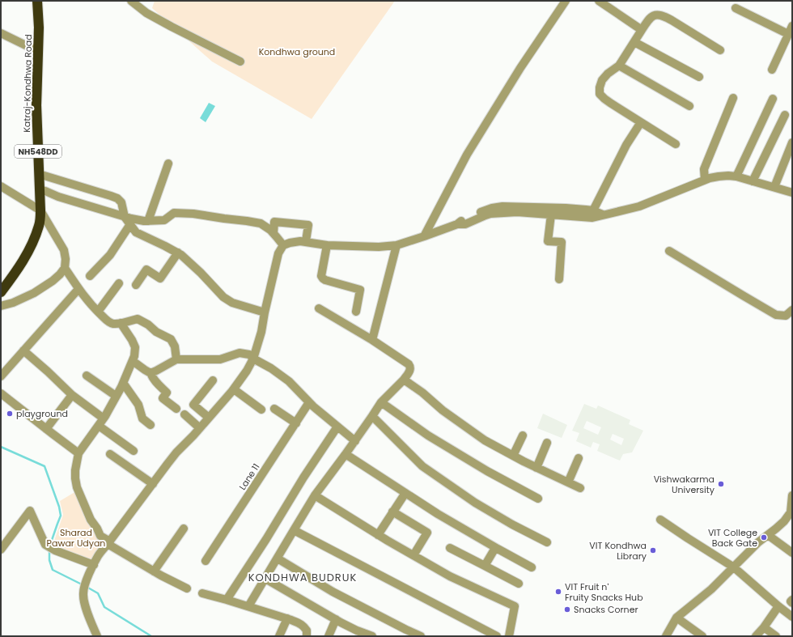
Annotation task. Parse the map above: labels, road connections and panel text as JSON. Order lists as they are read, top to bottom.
{
  "streets": {
    "highway": ["Katraj-Kondhwa Road", "NH548DD"],
    "street": ["Lane 11"]
  },
  "districts": ["KONDHWA BUDRUK"],
  "parks": ["Kondhwa ground", "Sharad Pawar Udyan"],
  "places": [
    "playground",
    "Vishwakarma University",
    "VIT College Back Gate",
    "VIT Kondhwa Library",
    "VIT Fruit n' Fruity Snacks Hub",
    "Snacks Corner"
  ]
}
